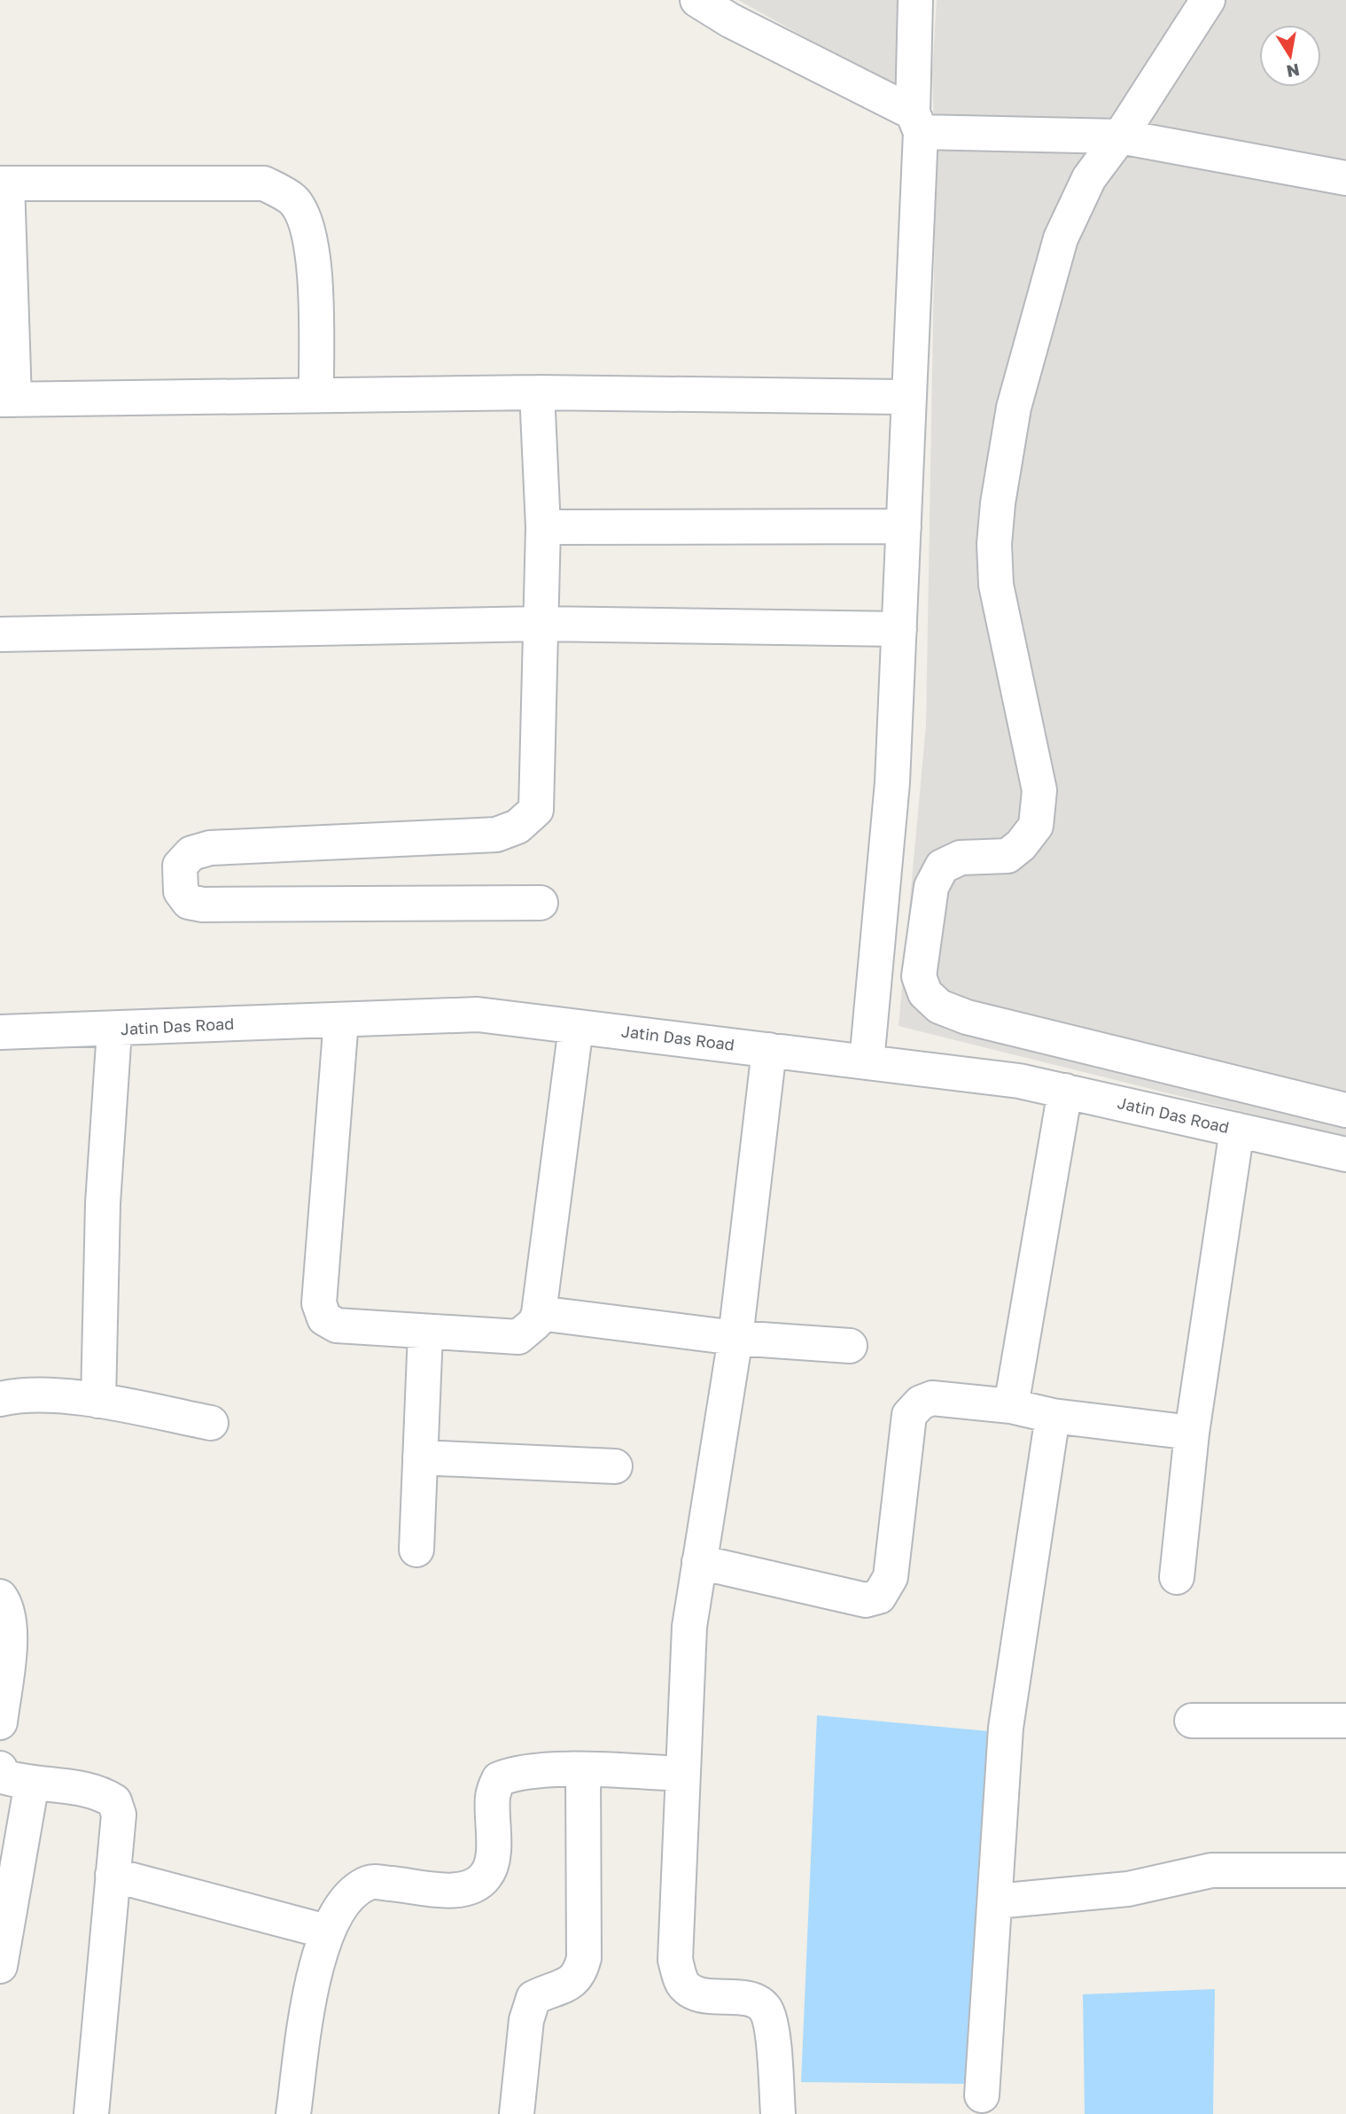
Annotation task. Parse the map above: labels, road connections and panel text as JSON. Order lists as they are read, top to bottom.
{
  "streets": {
    "street": ["Jatin Das Road"]
  },
  "north": "bottom"
}
